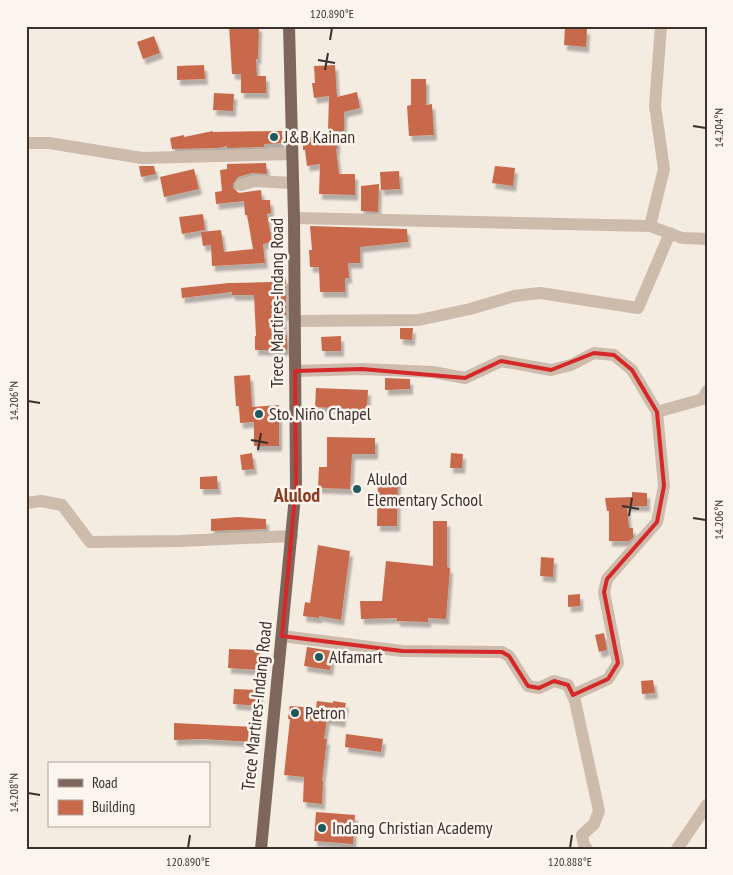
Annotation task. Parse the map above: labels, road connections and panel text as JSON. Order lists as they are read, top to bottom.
{
  "streets": {
    "main road": ["Trece Martires-Indang Road"]
  },
  "districts": ["Alulod"],
  "places": [
    "J&B Kainan",
    "Sto. Niño Chapel",
    "Alulod Elementary School",
    "Alfamart",
    "Petron",
    "Indang Christian Academy"
  ],
  "legend": ["Road", "Building"],
  "coordinates": [
    "120.890°E",
    "14.204°N",
    "14.206°N",
    "14.208°N",
    "120.888°E"
  ]
}
